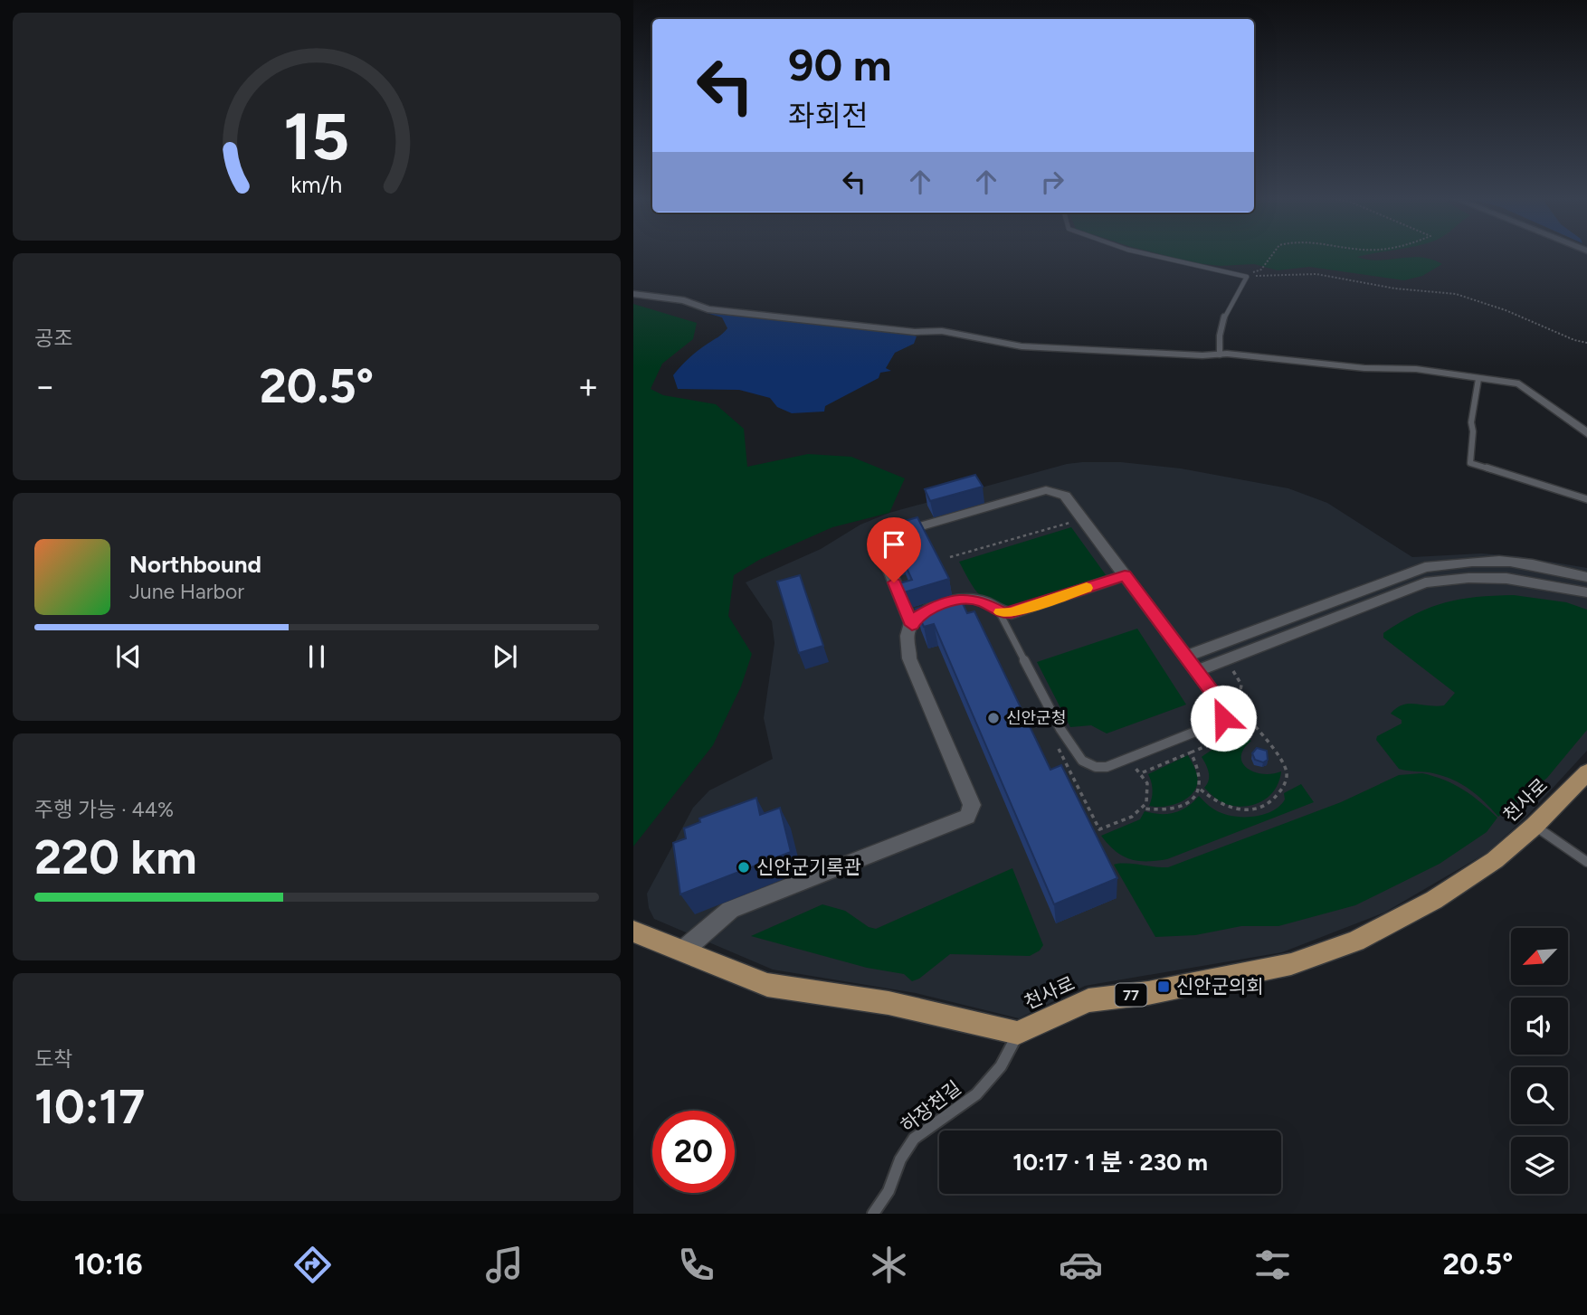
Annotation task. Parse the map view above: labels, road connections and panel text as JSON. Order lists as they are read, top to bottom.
{
  "streets": {
    "main road": ["천사로", "77"],
    "lane": ["하장천길"]
  },
  "crossings": [
    ["천사로", "하장천길"]
  ],
  "places": {
    "other": ["신안군청", "신안군기록관"],
    "transit": ["신안군의회"]
  },
  "north": "bottom left",
  "page": {
    "turn": ["90 m", "좌회전"],
    "tile": [
      "공조",
      ["주행 가능 · 44%", "220 km"],
      ["도착", "10:17"]
    ],
    "heat": ["−", "20.5°", "+"],
    "song": ["Northbound", "June Harbor"],
    "limit": "20",
    "trip": "10:17 · 1 분 · 230 m",
    "tabs": ["10:16", "20.5°"],
    "gauge": ["15", "km/h"]
  }
}
